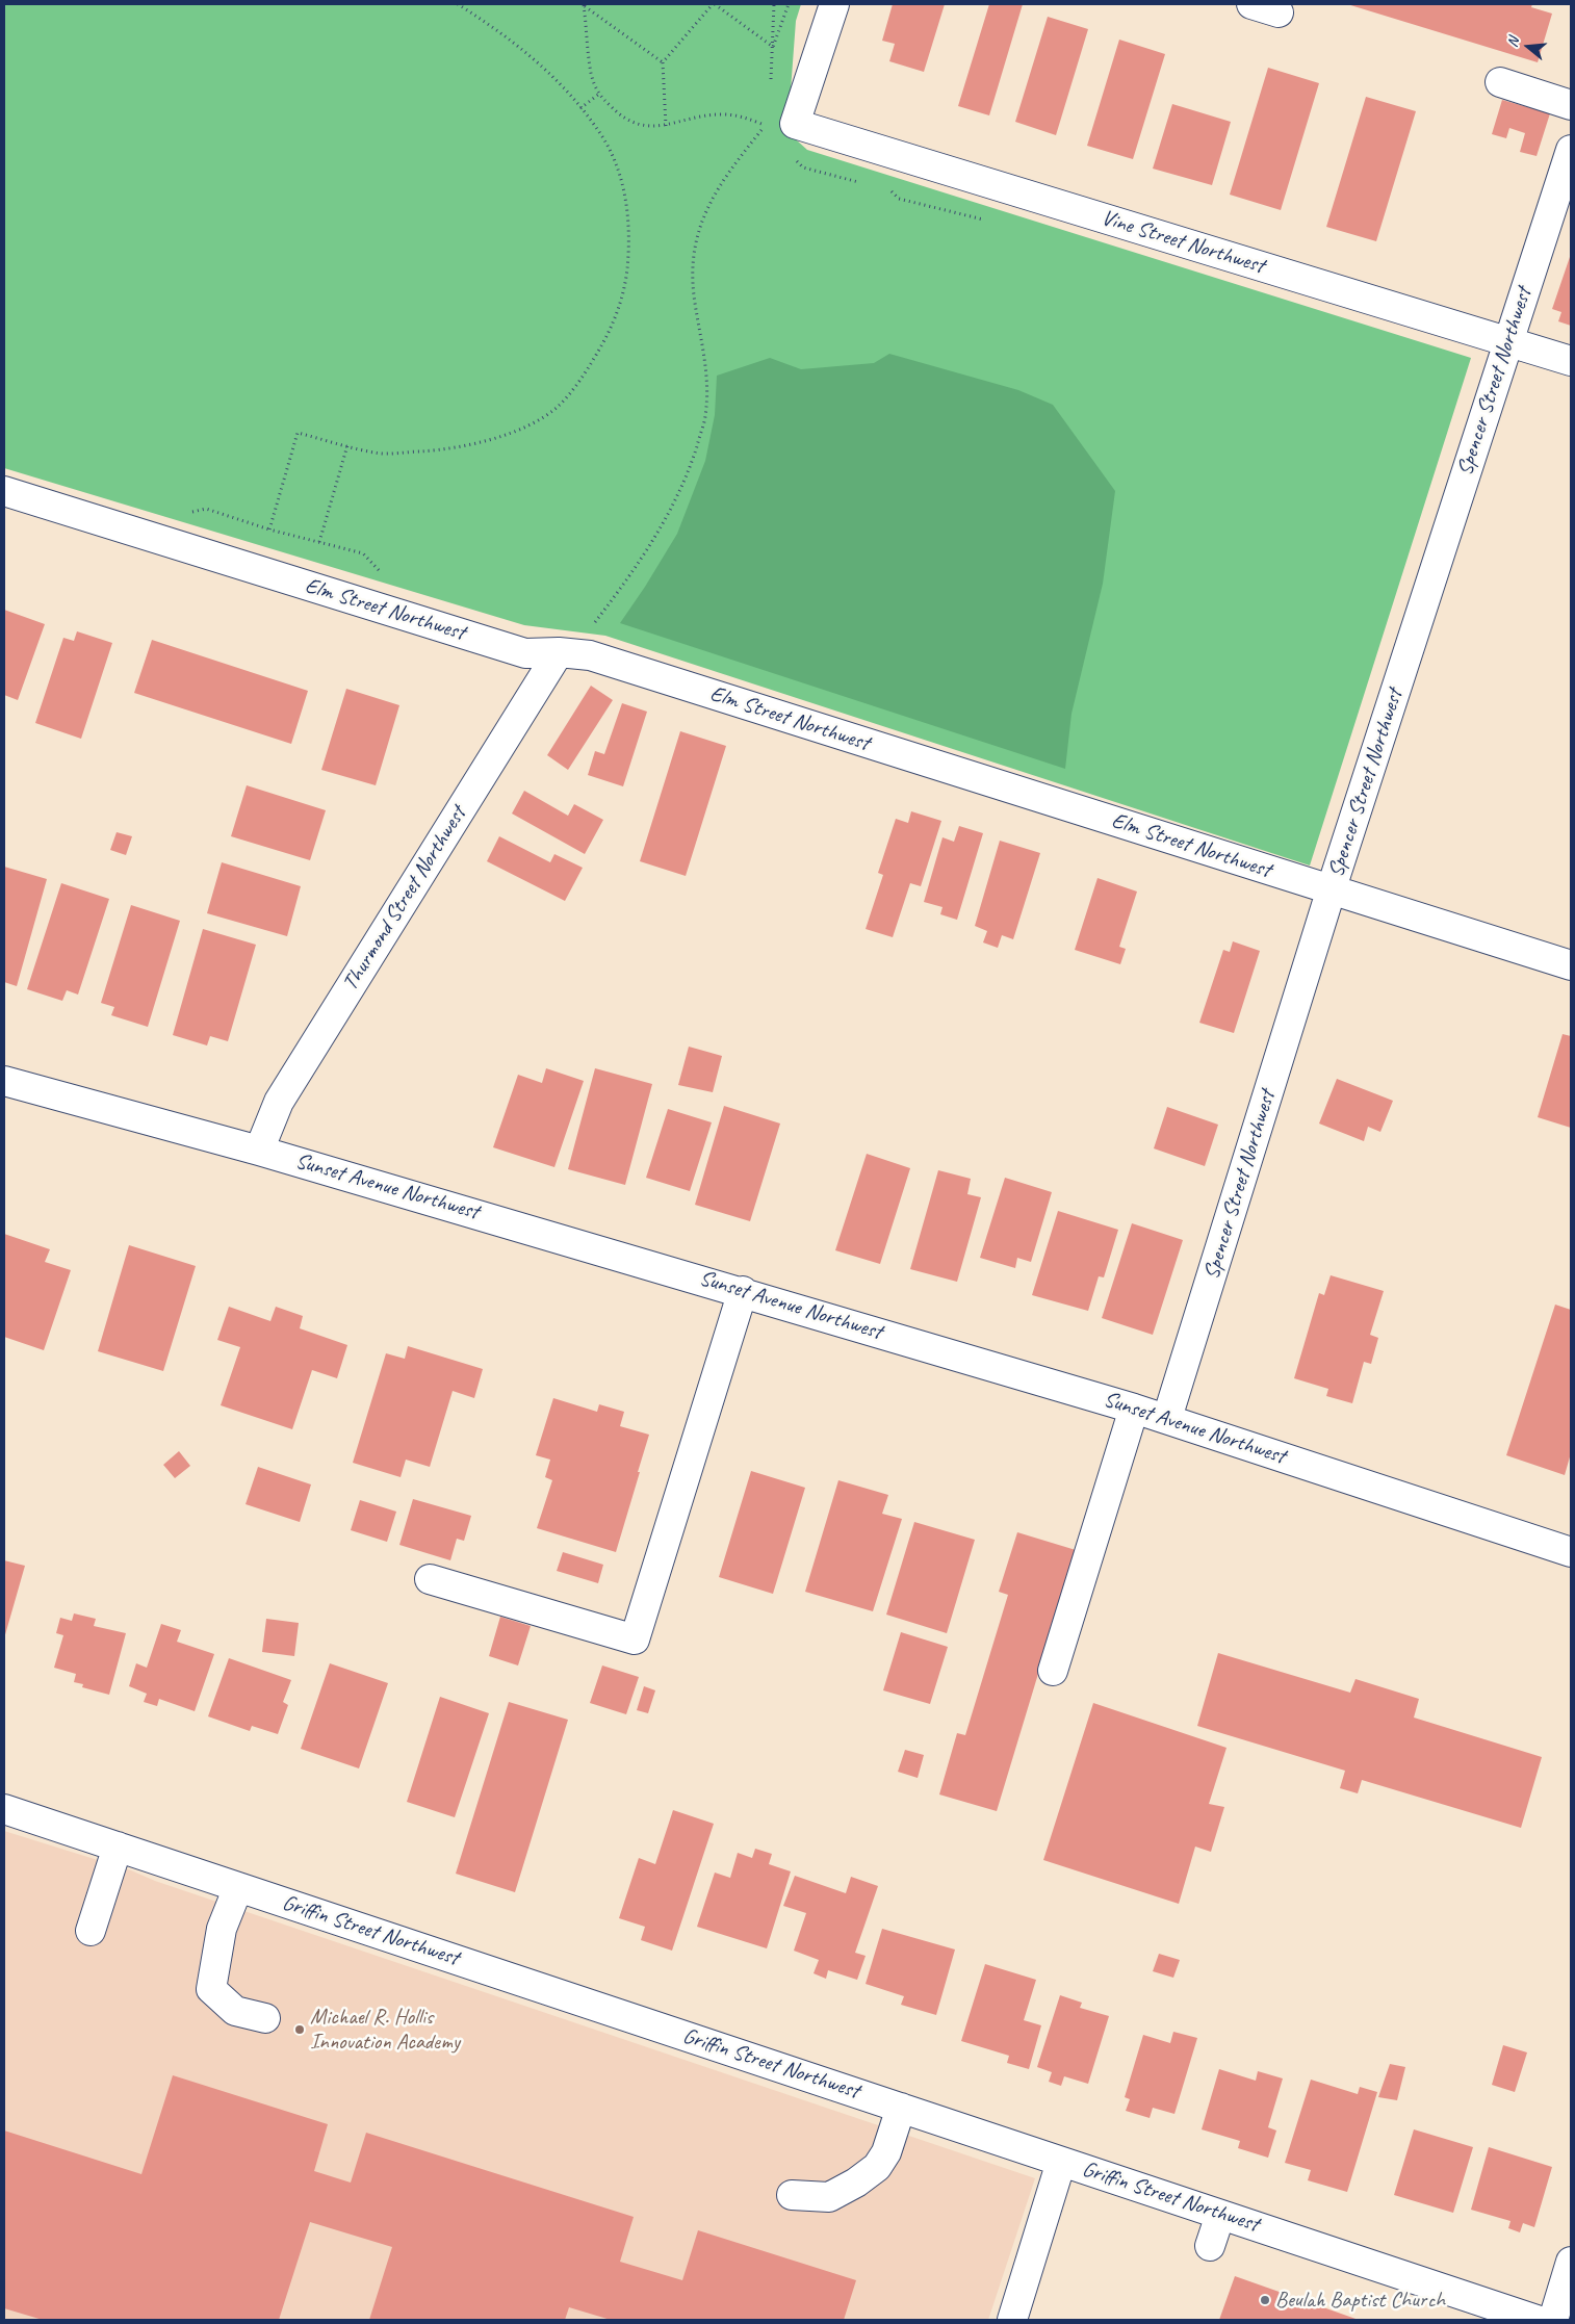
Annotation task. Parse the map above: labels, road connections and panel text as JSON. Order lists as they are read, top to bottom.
{
  "streets": {
    "street": [
      "Vine Street Northwest",
      "Spencer Street Northwest",
      "Elm Street Northwest",
      "Thurmond Street Northwest",
      "Sunset Avenue Northwest",
      "Griffin Street Northwest"
    ]
  },
  "crossings": [
    ["Vine Street Northwest", "Spencer Street Northwest"],
    ["Spencer Street Northwest", "Elm Street Northwest"],
    ["Spencer Street Northwest", "Sunset Avenue Northwest"],
    ["Elm Street Northwest", "Thurmond Street Northwest"],
    ["Thurmond Street Northwest", "Sunset Avenue Northwest"]
  ],
  "places": ["Michael R. Hollis Innovation Academy", "Beulah Baptist Church"],
  "north": "left"
}
